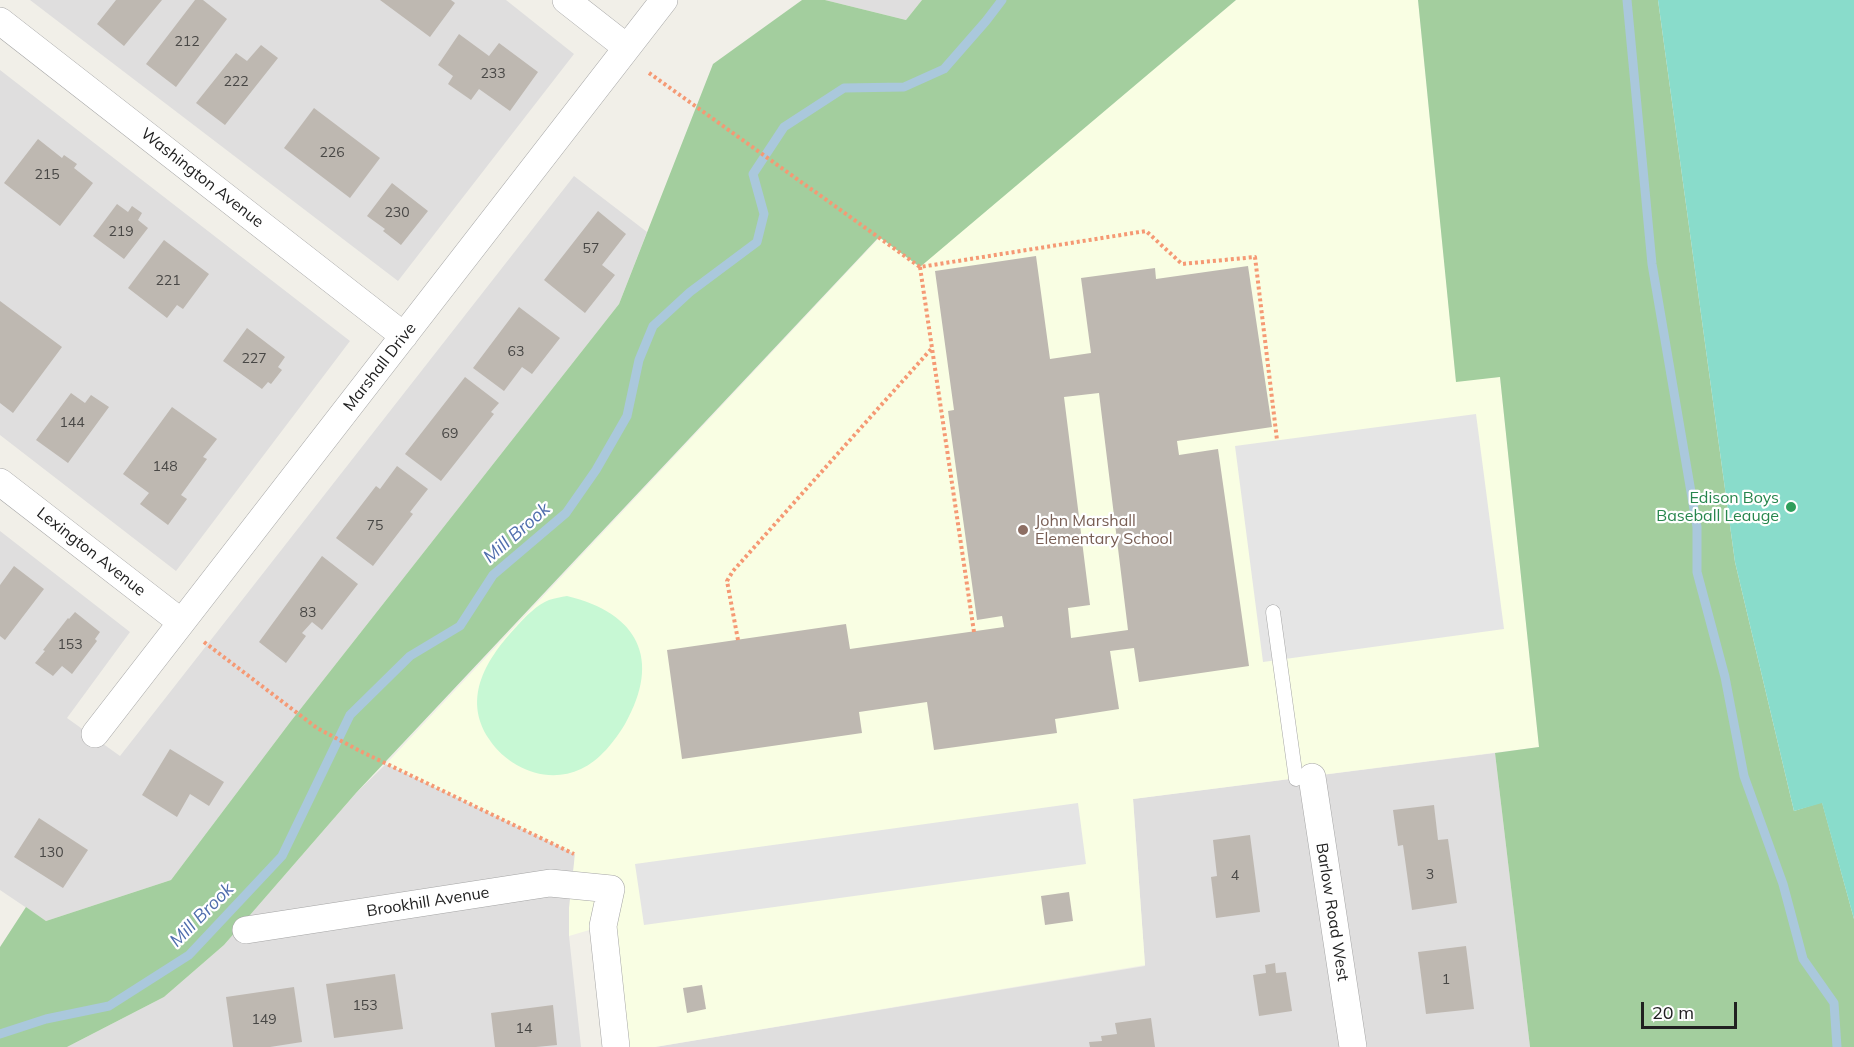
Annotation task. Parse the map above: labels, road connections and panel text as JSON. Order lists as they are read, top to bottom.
{
  "streets": {
    "street": [
      "Washington Avenue",
      "Marshall Drive",
      "Lexington Avenue",
      "Brookhill Avenue",
      "Barlow Road West"
    ]
  },
  "crossings": [
    ["Washington Avenue", "Marshall Drive"],
    ["Marshall Drive", "Lexington Avenue"]
  ],
  "water": ["Mill Brook"],
  "places": ["Edison Boys Baseball Leauge", "John Marshall Elementary School"],
  "house_numbers": [
    "212",
    "233",
    "222",
    "226",
    "215",
    "230",
    "219",
    "57",
    "221",
    "63",
    "227",
    "144",
    "69",
    "148",
    "75",
    "83",
    "153",
    "130",
    "3",
    "4",
    "1",
    "153",
    "149",
    "14"
  ],
  "scale_bar": "20 m"
}
